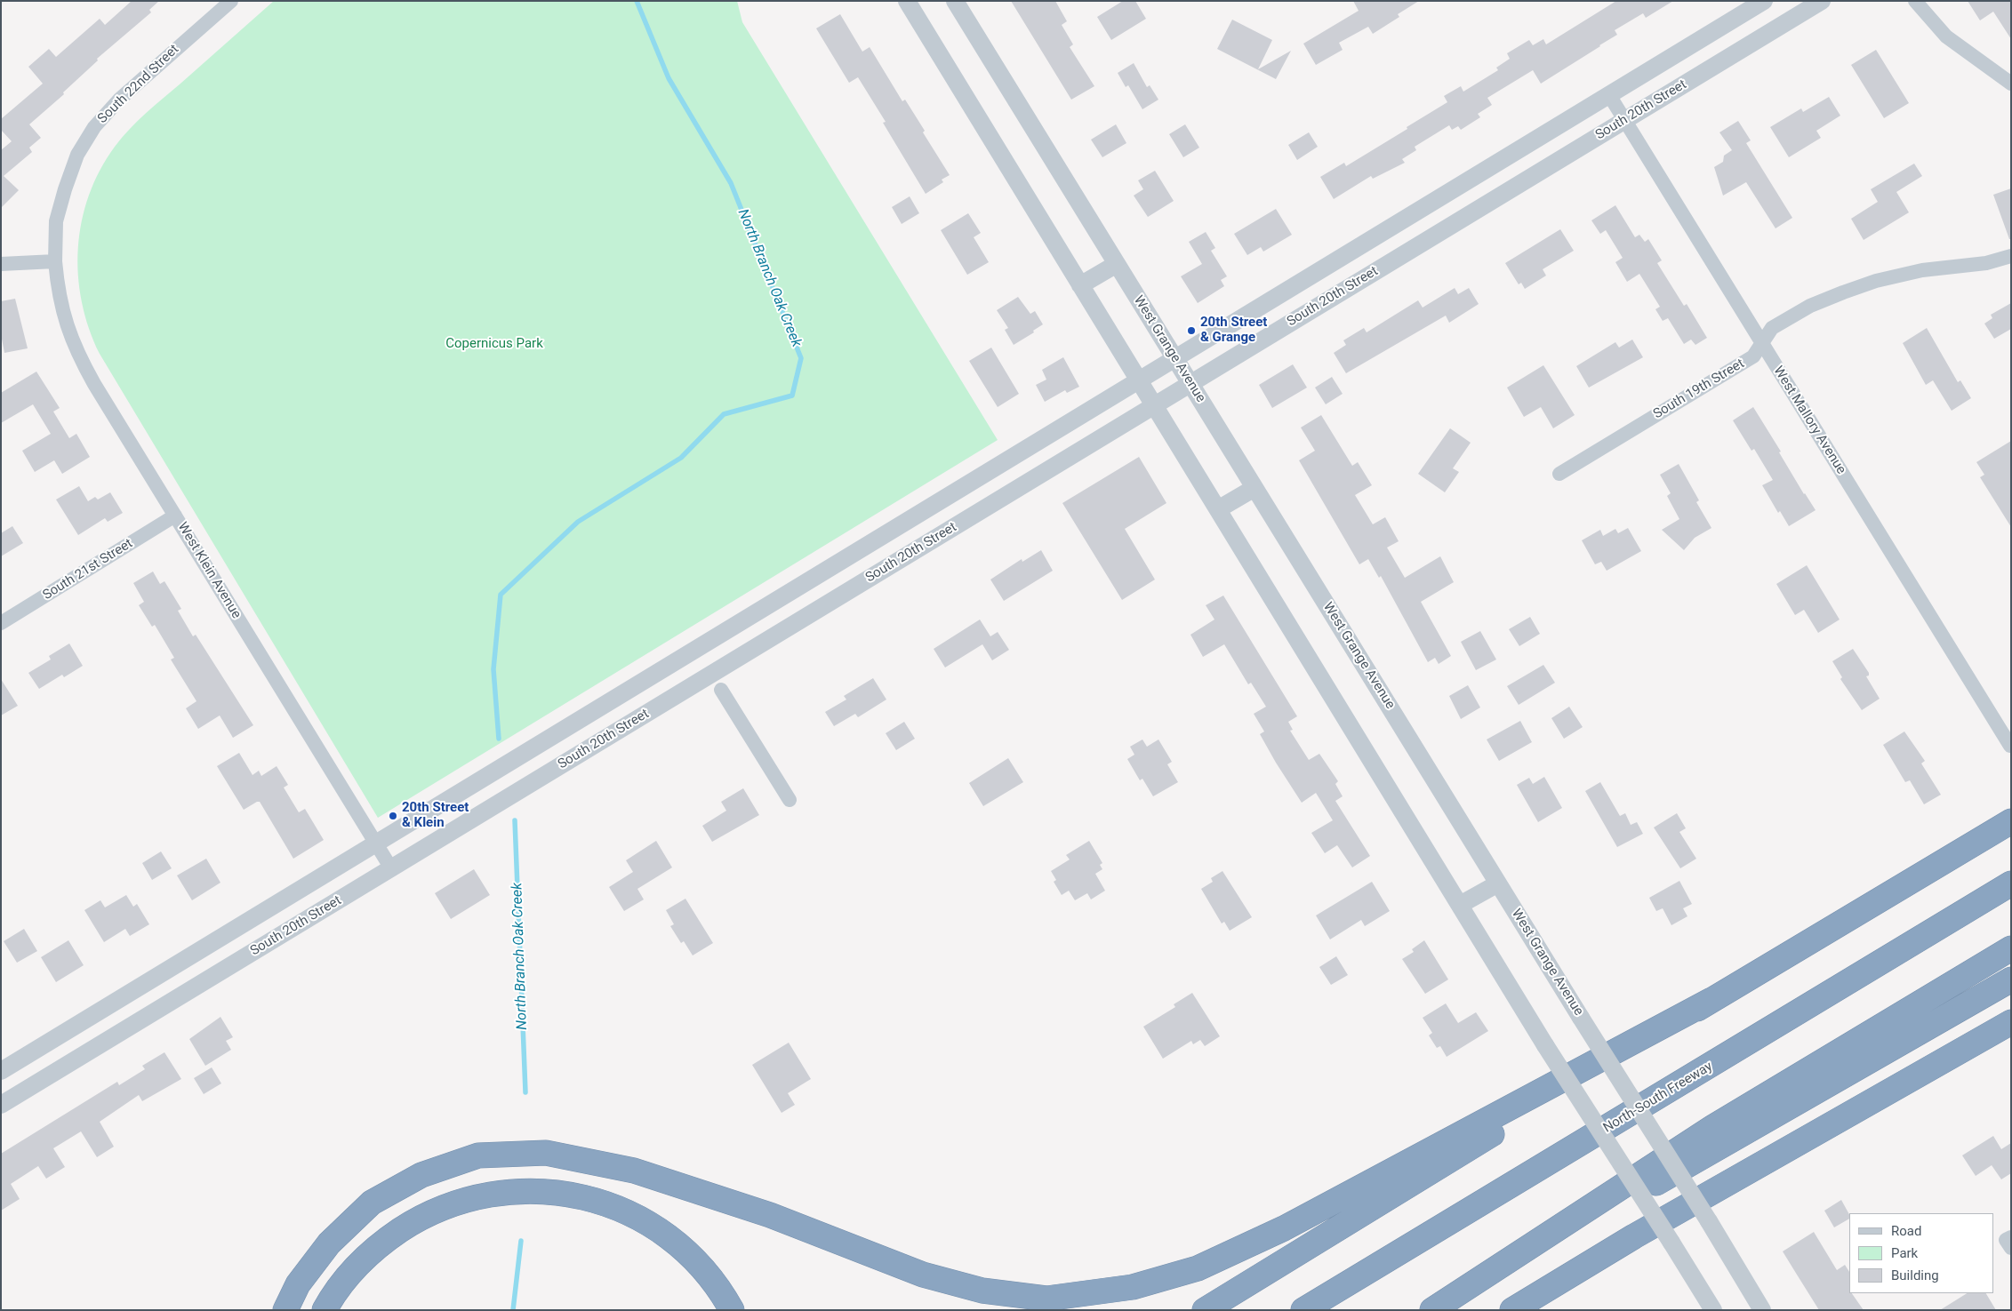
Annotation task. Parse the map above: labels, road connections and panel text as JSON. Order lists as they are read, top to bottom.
{
  "streets": {
    "highway": ["North-South Freeway"],
    "street": [
      "South 22nd Street",
      "South 20th Street",
      "West Grange Avenue",
      "South 19th Street",
      "West Mallory Avenue",
      "South 21st Street",
      "West Klein Avenue"
    ]
  },
  "crossings": [
    ["South 22nd Street", "West Klein Avenue"],
    ["South 20th Street", "West Grange Avenue"],
    ["South 20th Street", "West Mallory Avenue"],
    ["South 20th Street", "West Klein Avenue"],
    ["South 19th Street", "West Mallory Avenue"],
    ["South 21st Street", "West Klein Avenue"]
  ],
  "water": ["North Branch Oak Creek"],
  "parks": ["Copernicus Park"],
  "places": ["20th Street & Grange", "20th Street & Klein"],
  "legend": ["Road", "Park", "Building"]
}
